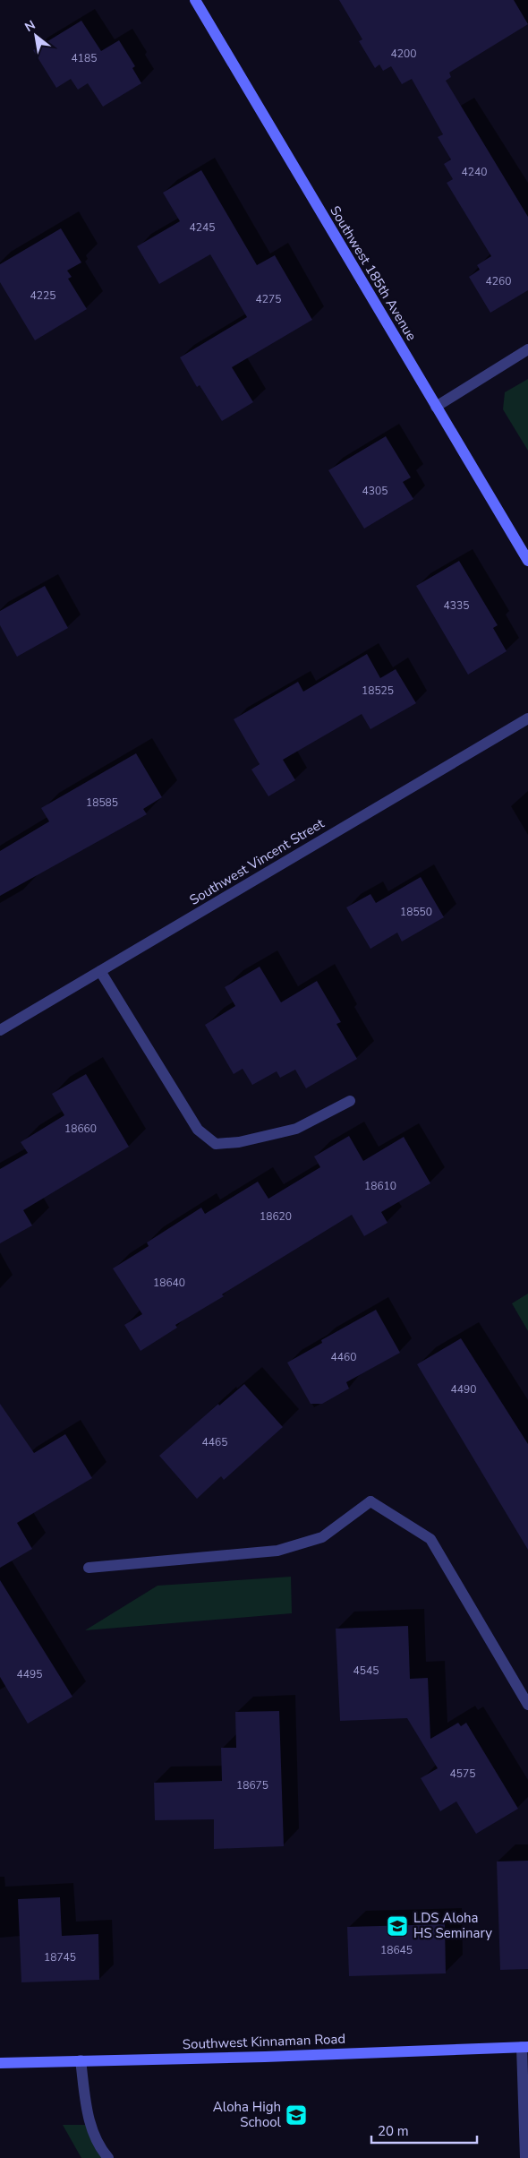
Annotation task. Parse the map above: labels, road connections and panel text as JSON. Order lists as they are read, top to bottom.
{
  "streets": {
    "main road": ["Southwest 185th Avenue", "Southwest Kinnaman Road"],
    "street": ["Southwest Vincent Street"]
  },
  "places": {
    "school or university": ["LDS Aloha HS Seminary", "Aloha High School"]
  },
  "house_numbers": [
    "4200",
    "4185",
    "4240",
    "4245",
    "4260",
    "4225",
    "4275",
    "4305",
    "4335",
    "18525",
    "18585",
    "18550",
    "18660",
    "18610",
    "18620",
    "18640",
    "4460",
    "4490",
    "4465",
    "4545",
    "4495",
    "4575",
    "18675",
    "18645",
    "18745"
  ],
  "scale_bar": "20 m",
  "north": "top left"
}
